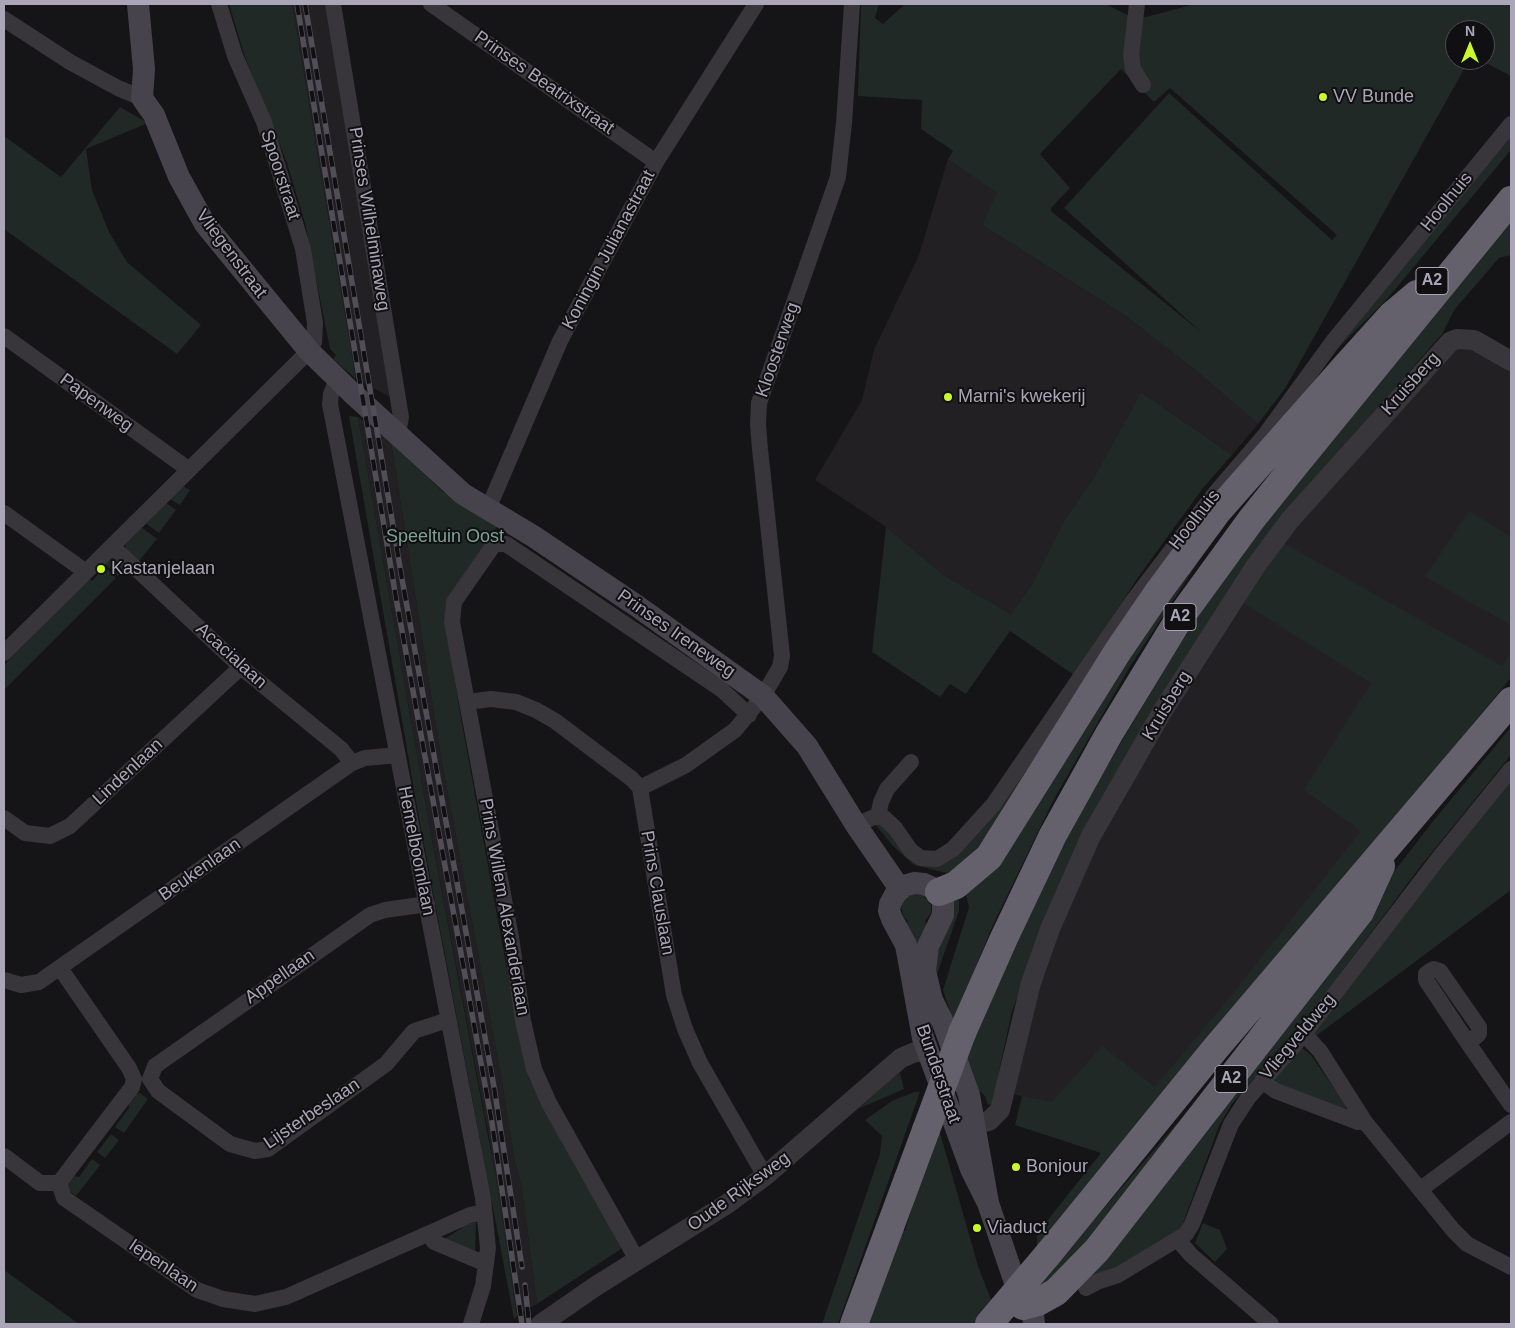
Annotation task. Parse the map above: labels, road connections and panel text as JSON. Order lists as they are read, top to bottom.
{
  "streets": {
    "highway": ["A2"],
    "main road": ["Vliegenstraat", "Prinses Ireneweg", "Bunderstraat"],
    "street": [
      "Prinses Beatrixstraat",
      "Spoorstraat",
      "Hoolhuis",
      "Prinses Wilhelminaweg",
      "Koningin Julianastraat",
      "Kloosterweg",
      "Kruisberg",
      "Papenweg",
      "Acacialaan",
      "Lindenlaan",
      "Hemelboomlaan",
      "Beukenlaan",
      "Prins Clauslaan",
      "Prins Willem Alexanderlaan",
      "Appellaan",
      "Vliegveldweg",
      "Lijsterbeslaan",
      "Oude Rijksweg",
      "Iepenlaan"
    ]
  },
  "crossings": [
    ["Prinses Beatrixstraat", "Koningin Julianastraat"],
    ["Spoorstraat", "Vliegenstraat"],
    ["Prinses Wilhelminaweg", "Vliegenstraat"],
    ["Prinses Wilhelminaweg", "Prinses Ireneweg"],
    ["Koningin Julianastraat", "Prinses Ireneweg"],
    ["Vliegenstraat", "Prinses Ireneweg"],
    ["Vliegenstraat", "Hemelboomlaan"],
    ["A2", "Bunderstraat"],
    ["Kloosterweg", "Prinses Ireneweg"],
    ["Kloosterweg", "Prins Clauslaan"],
    ["Kloosterweg", "Prins Willem Alexanderlaan"],
    ["Kruisberg", "Bunderstraat"],
    ["Prinses Ireneweg", "Bunderstraat"],
    ["Acacialaan", "Lindenlaan"],
    ["Acacialaan", "Beukenlaan"],
    ["Hemelboomlaan", "Beukenlaan"],
    ["Hemelboomlaan", "Appellaan"],
    ["Hemelboomlaan", "Lijsterbeslaan"],
    ["Hemelboomlaan", "Iepenlaan"],
    ["Beukenlaan", "Lijsterbeslaan"],
    ["Prins Clauslaan", "Oude Rijksweg"],
    ["Prins Willem Alexanderlaan", "Oude Rijksweg"],
    ["Appellaan", "Lijsterbeslaan"],
    ["Appellaan", "Iepenlaan"],
    ["Bunderstraat", "Oude Rijksweg"]
  ],
  "parks": ["Speeltuin Oost"],
  "places": [
    "VV Bunde",
    "Marni's kwekerij",
    "Kastanjelaan",
    "Bonjour",
    "Viaduct"
  ],
  "north": "top"
}
